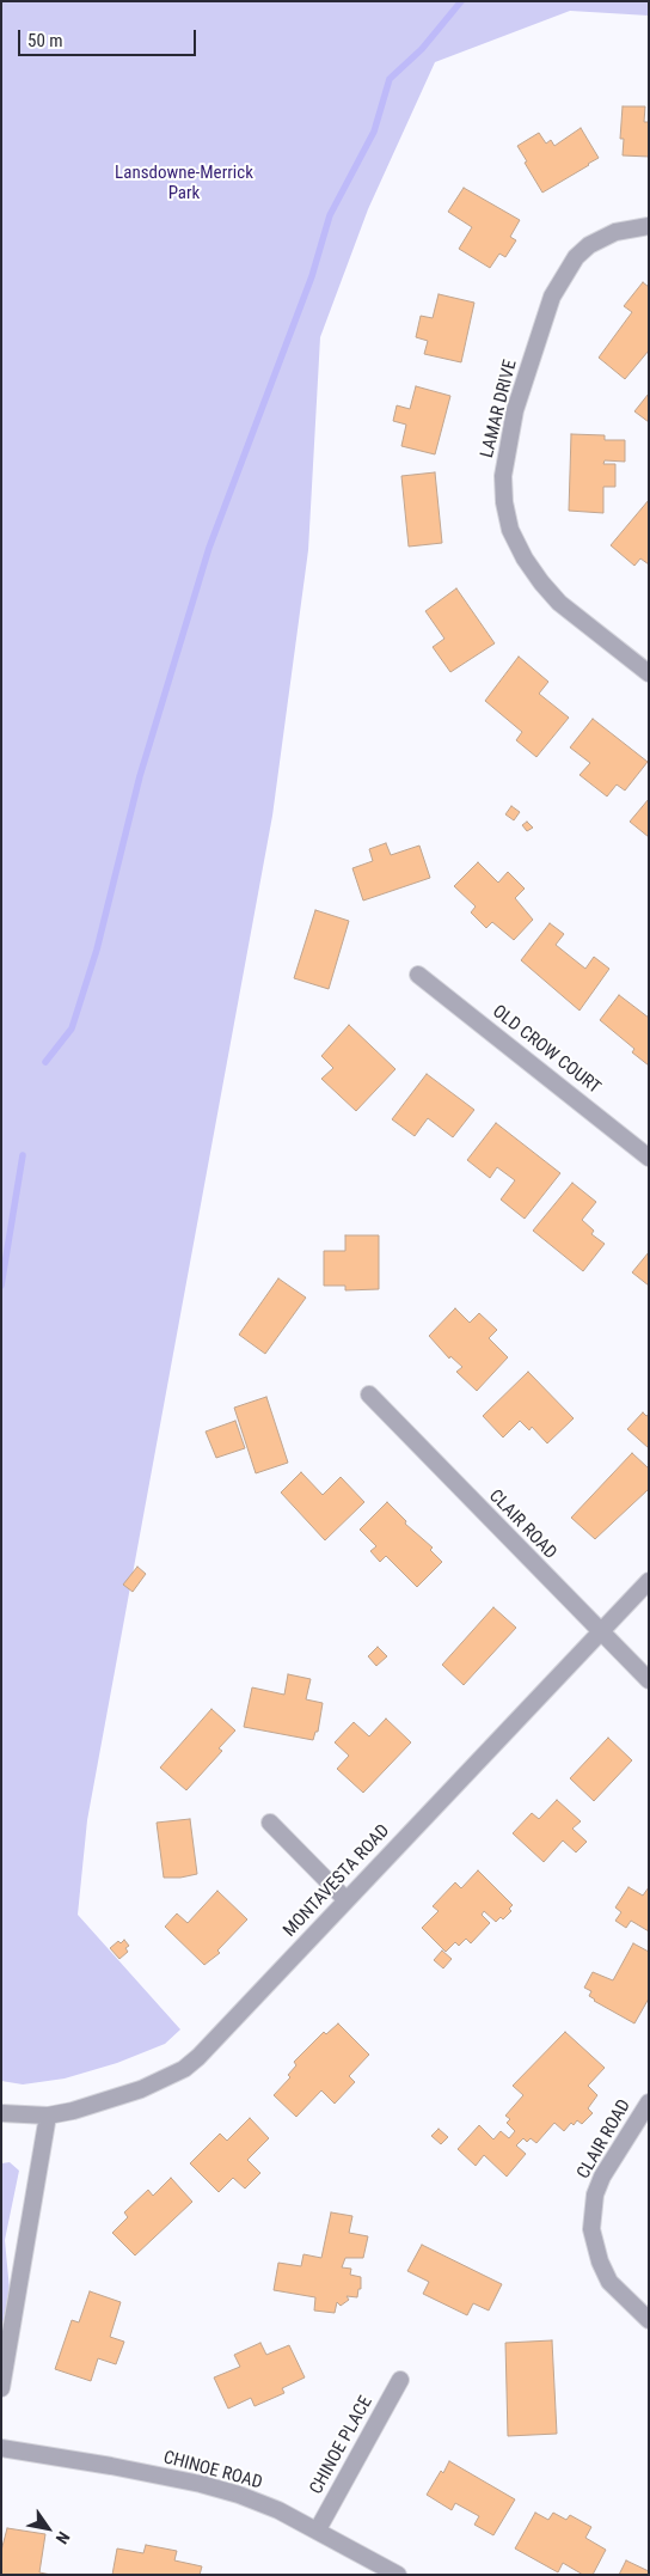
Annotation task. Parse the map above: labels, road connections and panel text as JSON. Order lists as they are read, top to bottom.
{
  "streets": {
    "street": [
      "LAMAR DRIVE",
      "OLD CROW COURT",
      "CLAIR ROAD",
      "MONTAVESTA ROAD",
      "CHINOE PLACE",
      "CHINOE ROAD"
    ]
  },
  "crossings": [
    ["CLAIR ROAD", "MONTAVESTA ROAD"],
    ["CHINOE PLACE", "CHINOE ROAD"]
  ],
  "parks": ["Lansdowne-Merrick Park"],
  "scale_bar": "50 m",
  "north": "bottom right"
}
